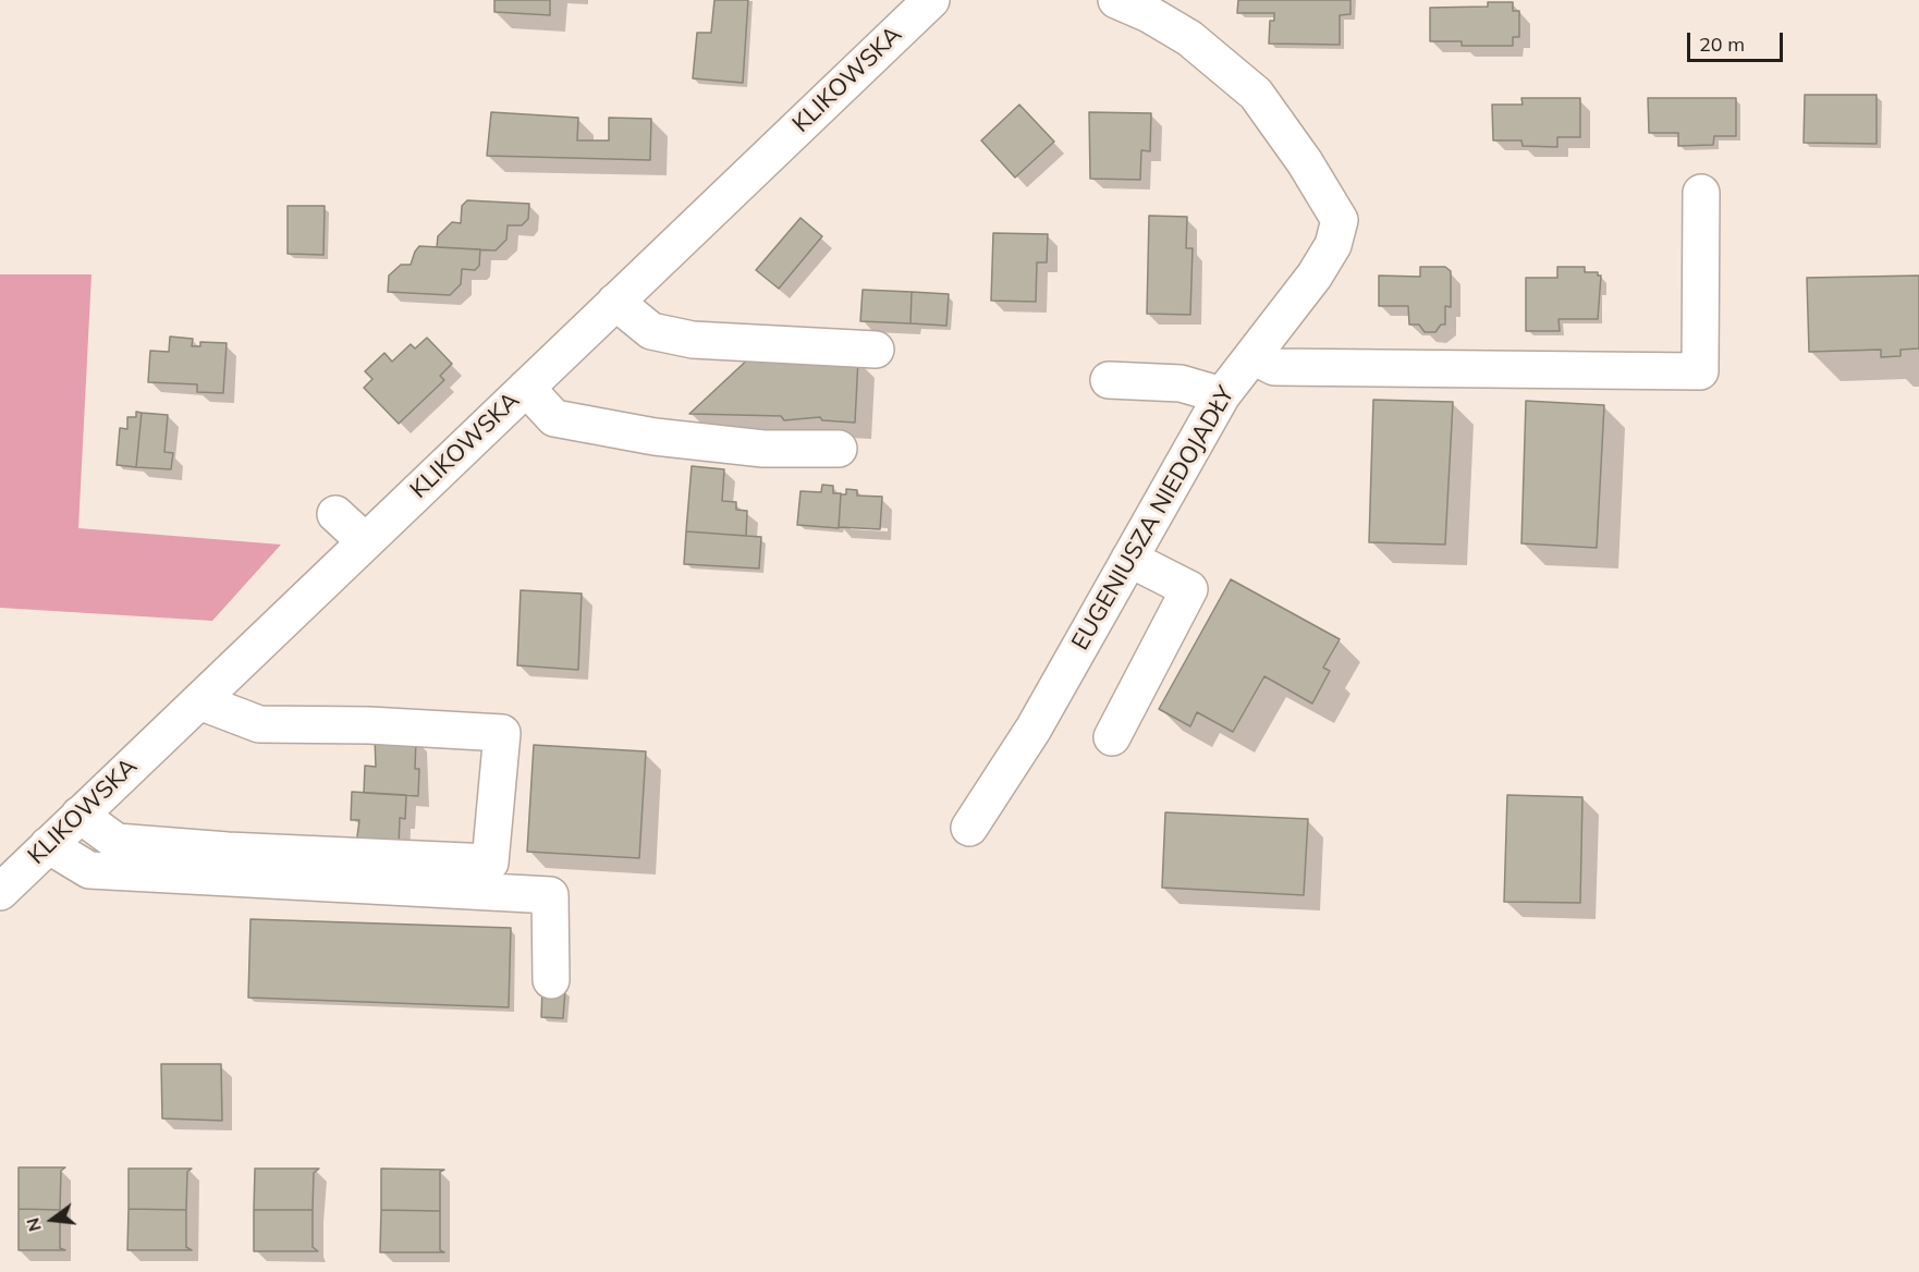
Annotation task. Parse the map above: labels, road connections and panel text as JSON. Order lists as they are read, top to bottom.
{
  "streets": {
    "street": ["KLIKOWSKA", "EUGENIUSZA NIEDOJADŁY"]
  },
  "scale_bar": "20 m",
  "north": "left"
}
